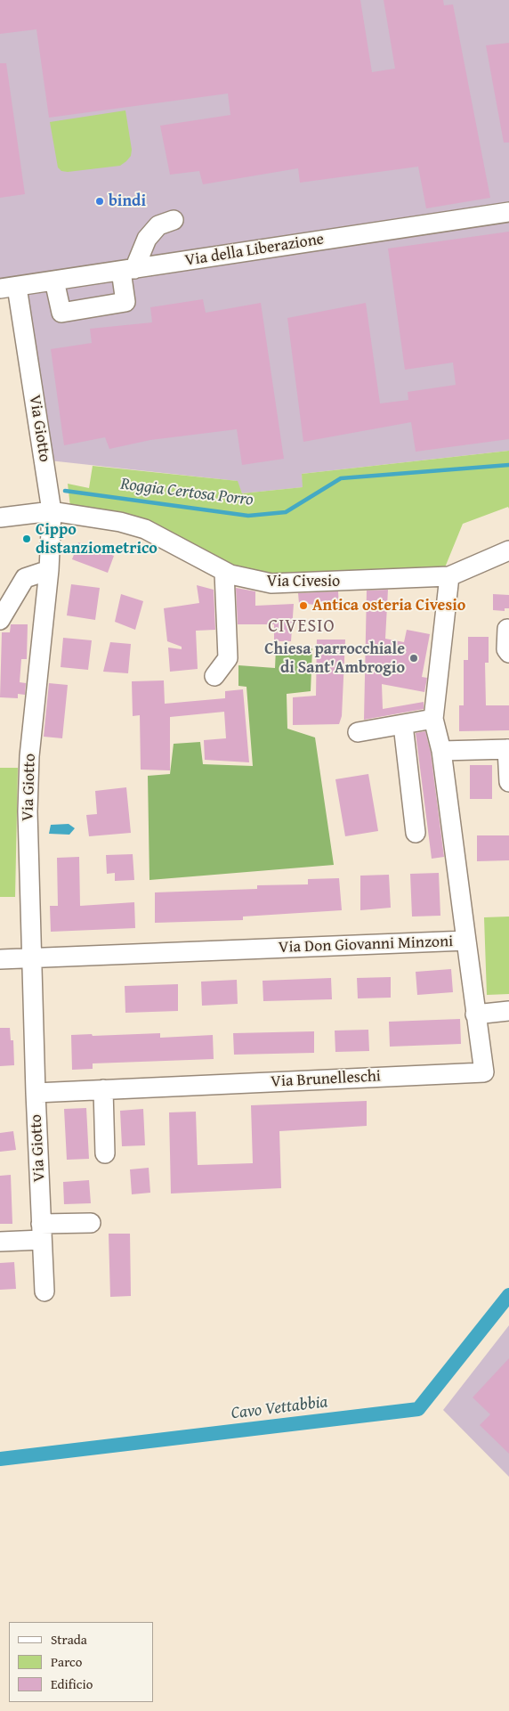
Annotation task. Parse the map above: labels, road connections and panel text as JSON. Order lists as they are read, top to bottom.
{
  "streets": {
    "street": [
      "Via della Liberazione",
      "Via Giotto",
      "Via Civesio",
      "Via Don Giovanni Minzoni",
      "Via Brunelleschi"
    ]
  },
  "crossings": [
    ["Via della Liberazione", "Via Giotto"],
    ["Via Giotto", "Via Civesio"],
    ["Via Giotto", "Via Don Giovanni Minzoni"],
    ["Via Giotto", "Via Brunelleschi"],
    ["Via Civesio", "Via Don Giovanni Minzoni"],
    ["Via Don Giovanni Minzoni", "Via Brunelleschi"]
  ],
  "districts": ["CIVESIO"],
  "water": ["Roggia Certosa Porro", "Cavo Vettabbia"],
  "places": [
    "bindi",
    "Cippo distanziometrico",
    "Antica osteria Civesio",
    "Chiesa parrocchiale di Sant'Ambrogio"
  ],
  "legend": ["Strada", "Parco", "Edificio"]
}
